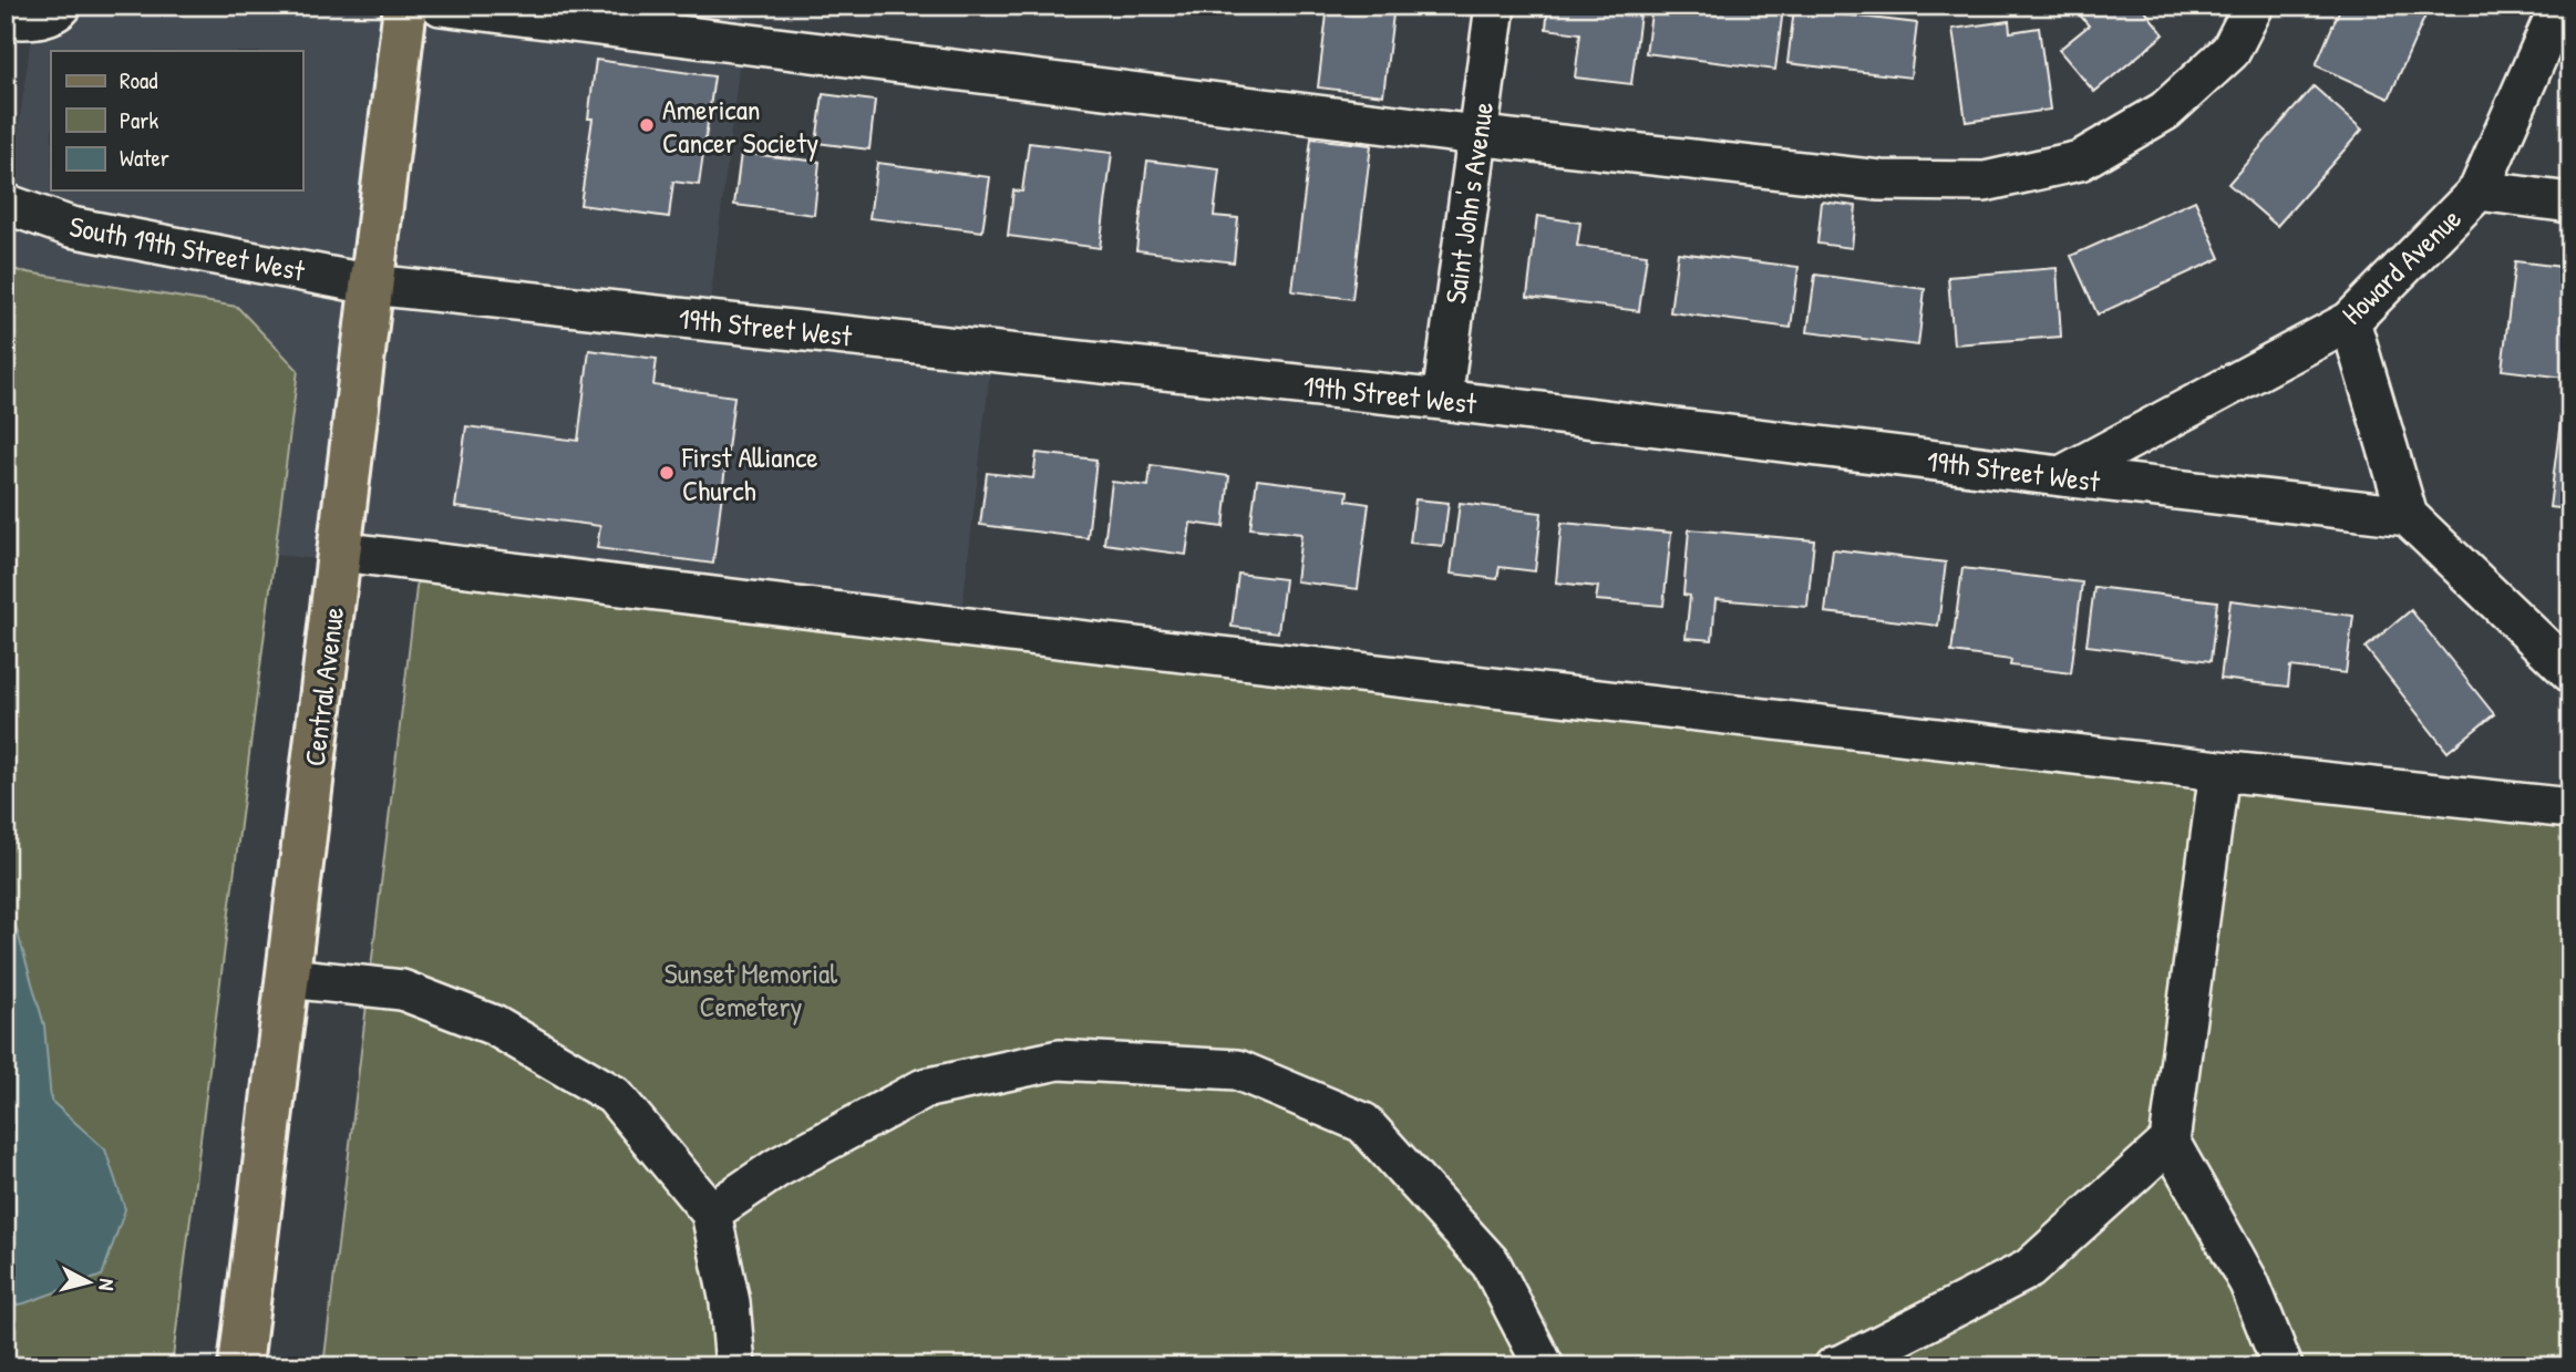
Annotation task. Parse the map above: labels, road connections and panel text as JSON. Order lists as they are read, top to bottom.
{
  "streets": {
    "main road": ["Central Avenue"],
    "street": [
      "Saint John's Avenue",
      "South 19th Street West",
      "Howard Avenue",
      "19th Street West"
    ]
  },
  "crossings": [
    ["Saint John's Avenue", "19th Street West"],
    ["South 19th Street West", "19th Street West"],
    ["South 19th Street West", "Central Avenue"],
    ["Howard Avenue", "19th Street West"],
    ["19th Street West", "Central Avenue"]
  ],
  "parks": ["Sunset Memorial Cemetery"],
  "places": ["American Cancer Society", "First Alliance Church"],
  "legend": ["Road", "Park", "Water"],
  "north": "right"
}
